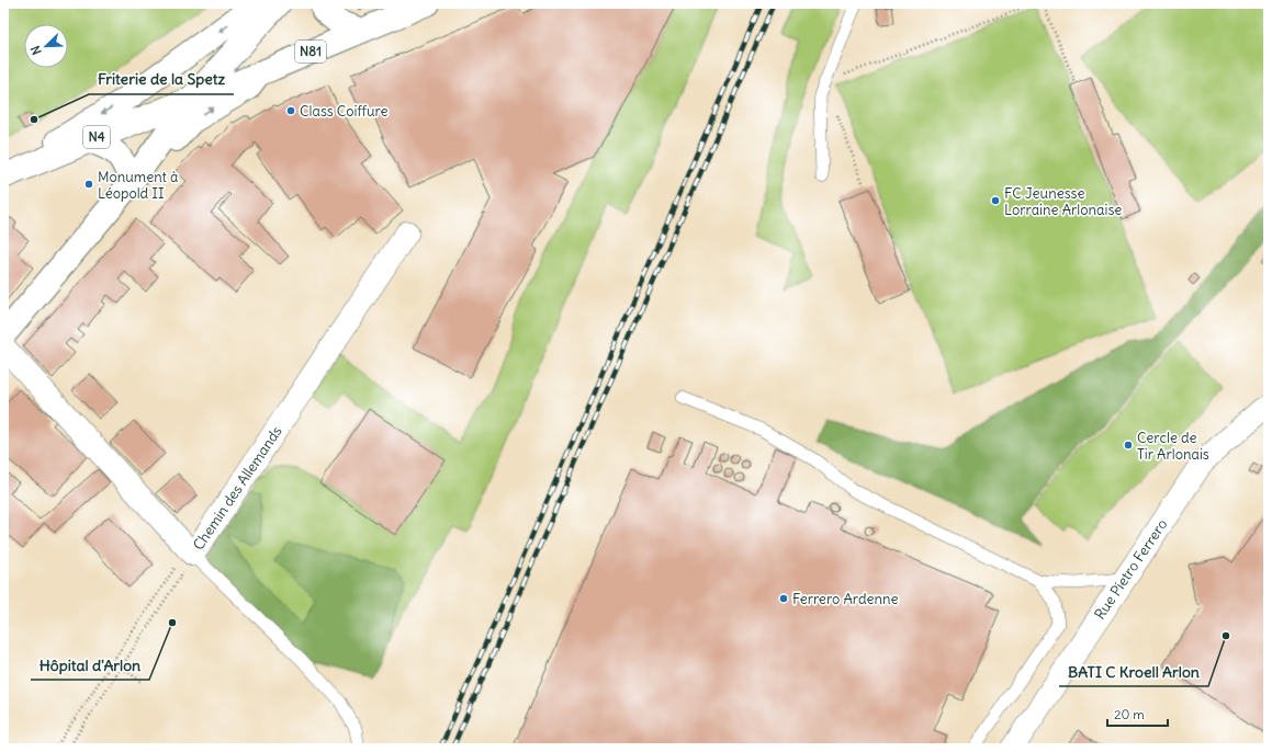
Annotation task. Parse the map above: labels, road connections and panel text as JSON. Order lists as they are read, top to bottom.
{
  "streets": {
    "main road": ["N81", "N4"],
    "street": ["Chemin des Allemands", "Rue Pietro Ferrero"]
  },
  "crossings": [
    ["N81", "N4"]
  ],
  "places": [
    "Class Coiffure",
    "Friterie de la Spetz",
    "Monument à Léopold II",
    "FC Jeunesse Lorraine Arlonaise",
    "Cercle de Tir Arlonais",
    "Ferrero Ardenne",
    "Hôpital d'Arlon",
    "BATI C Kroell Arlon"
  ],
  "scale_bar": "20 m",
  "north": "bottom left"
}
